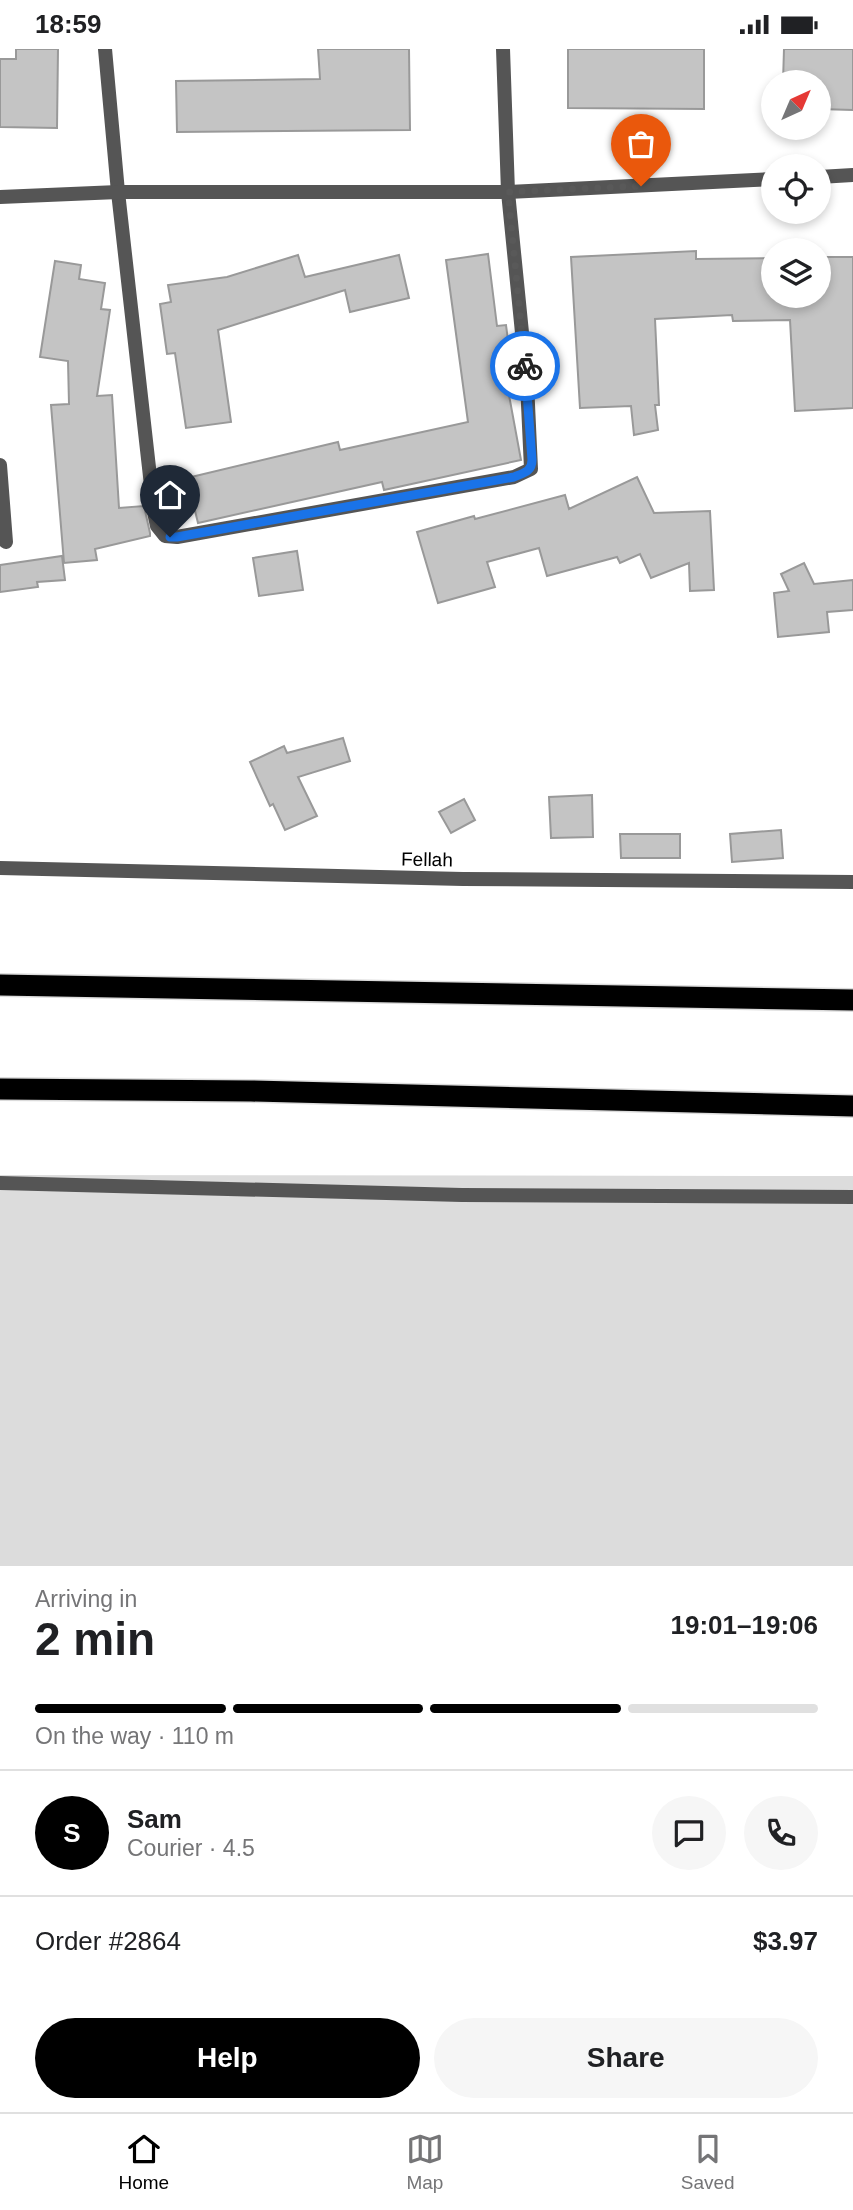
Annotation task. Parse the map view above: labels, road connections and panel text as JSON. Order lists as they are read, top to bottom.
{
  "streets": {
    "street": ["Fellah"]
  },
  "north": "top right",
  "page": {
    "status": "18:59",
    "heading": ["2 min", "Arriving in", "19:01–19:06"],
    "panel": [
      "Sam",
      "Courier · 4.5",
      "Order #2864",
      "$3.97"
    ],
    "bar": "On the way · 110 m",
    "round": "S",
    "buttons": ["Help", "Share"],
    "tabs": ["Home", "Map", "Saved"]
  }
}
